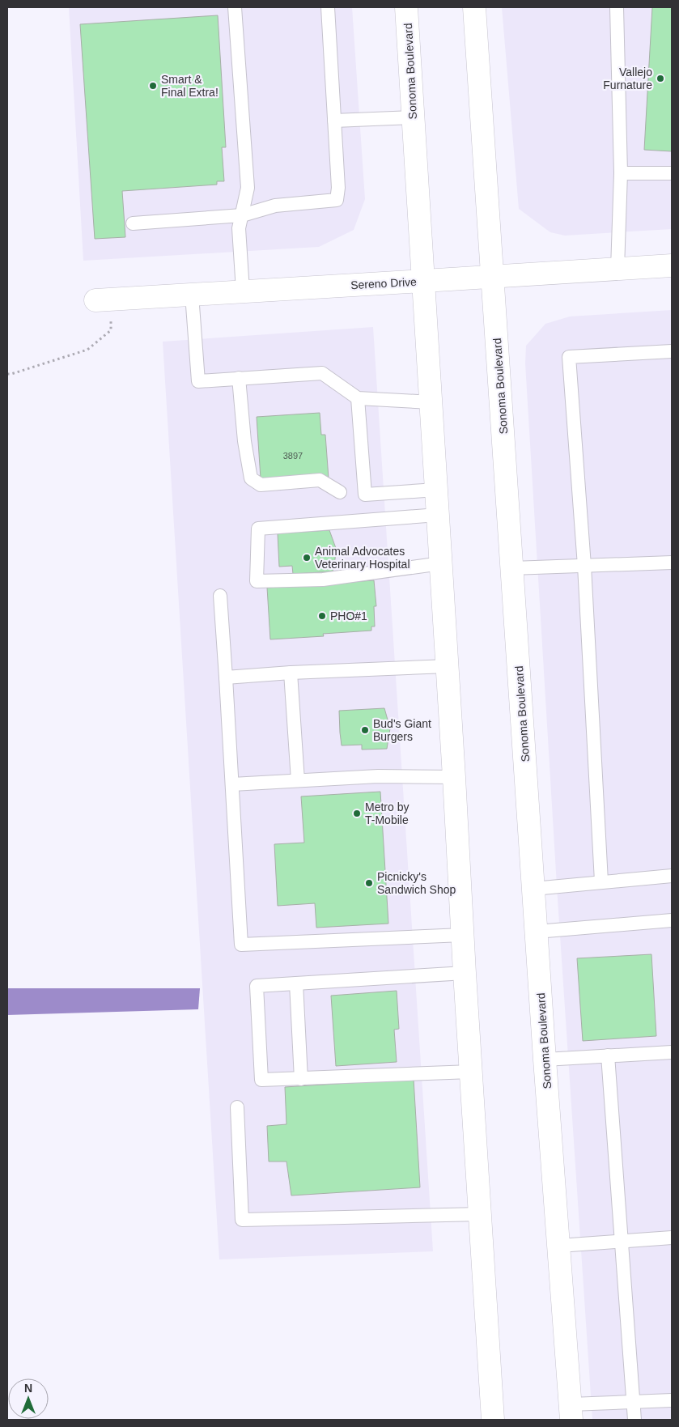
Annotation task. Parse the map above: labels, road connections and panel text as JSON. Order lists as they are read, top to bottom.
{
  "streets": {
    "main road": ["Sonoma Boulevard", "Sereno Drive"]
  },
  "crossings": [
    ["Sonoma Boulevard", "Sereno Drive"]
  ],
  "places": [
    "Vallejo Furnature",
    "Smart & Final Extra!",
    "Animal Advocates Veterinary Hospital",
    "PHO#1",
    "Bud's Giant Burgers",
    "Metro by T-Mobile",
    "Picnicky's Sandwich Shop"
  ],
  "house_numbers": ["3897"],
  "north": "top"
}
